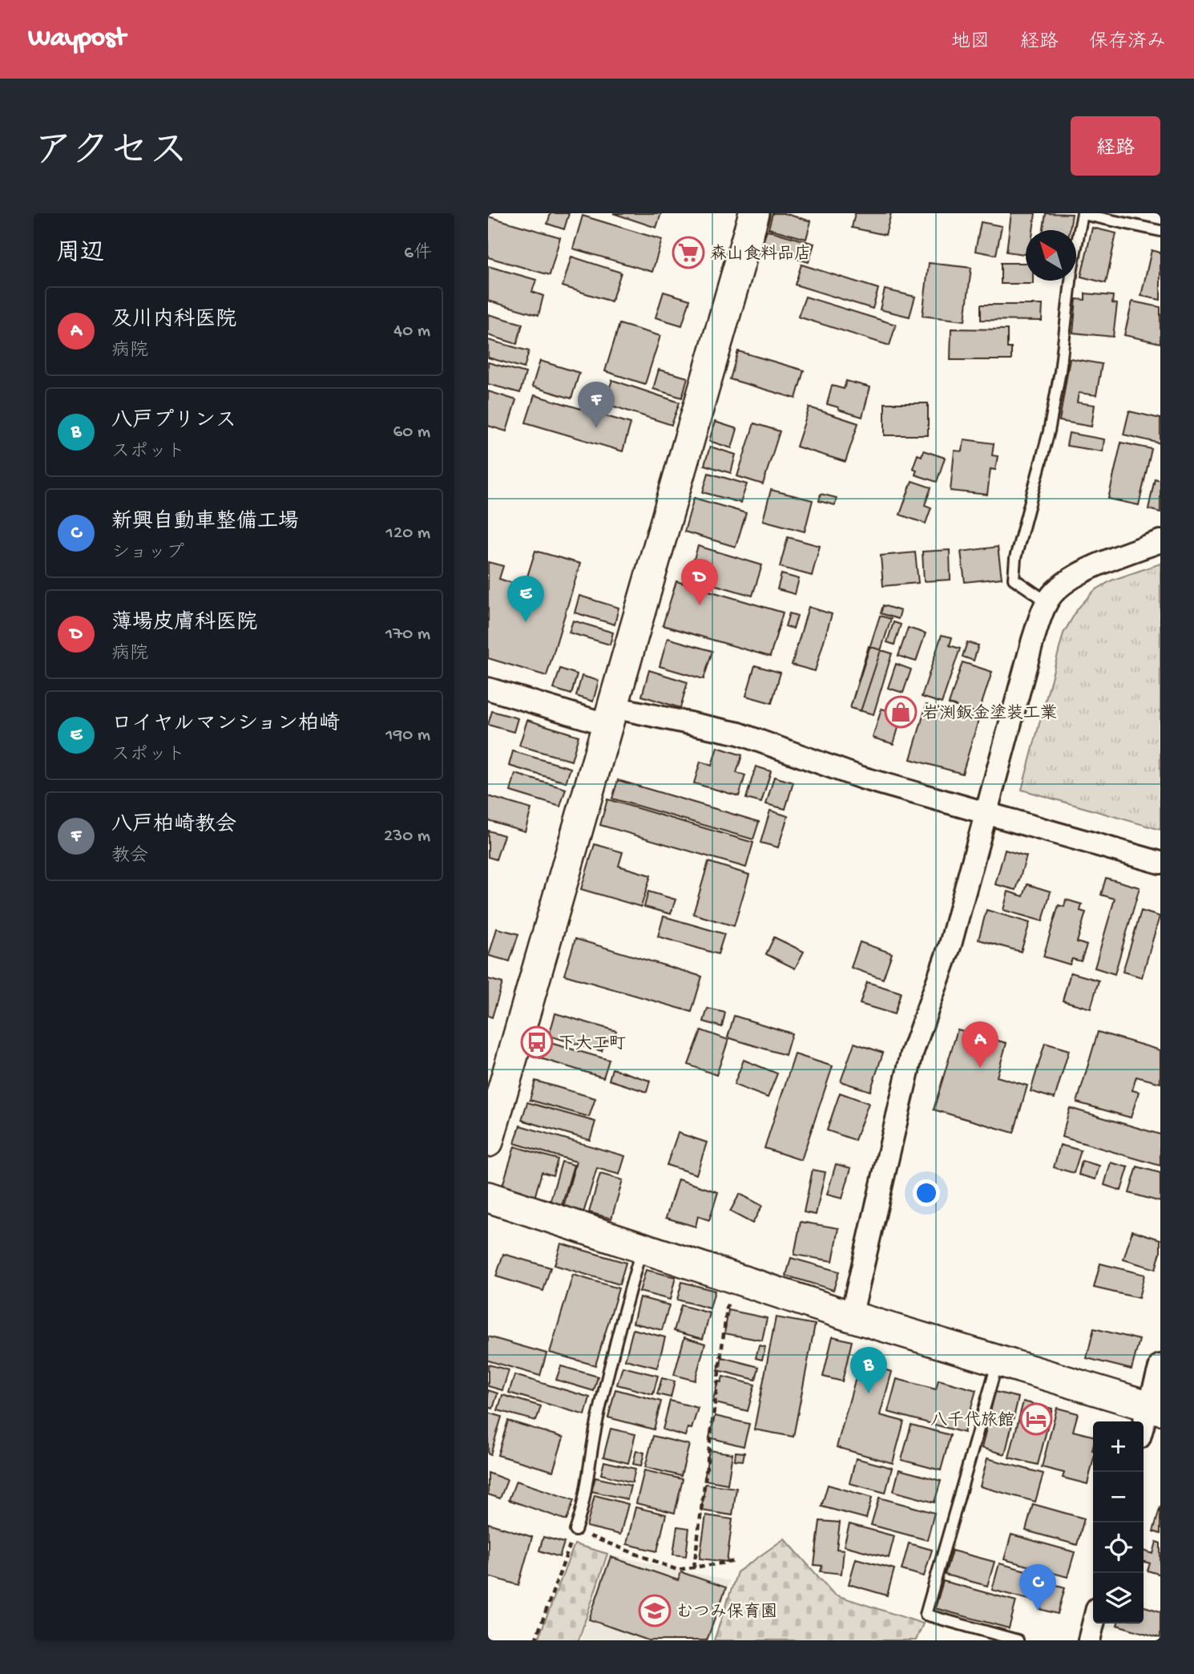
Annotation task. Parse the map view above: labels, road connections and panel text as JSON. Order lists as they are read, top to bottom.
{
  "places": {
    "supermarket": ["森山食料品店"],
    "shop": ["岩渕鈑金塗装工業"],
    "bus stop": ["下大工町"],
    "hotel": ["八千代旅館"],
    "school or university": ["むつみ保育園"]
  },
  "north": "top left",
  "page": {
    "header": "Waypost",
    "nav": ["地図", "経路", "保存済み"],
    "title": "アクセス",
    "buttons": "経路",
    "heading": ["周辺", "6件"],
    "list": [
      {
        "mark": "A",
        "name": "及川内科医院",
        "note": "病院",
        "value": "40 m"
      },
      {
        "mark": "B",
        "name": "八戸プリンス",
        "note": "スポット",
        "value": "60 m"
      },
      {
        "mark": "C",
        "name": "新興自動車整備工場",
        "note": "ショップ",
        "value": "120 m"
      },
      {
        "mark": "D",
        "name": "薄場皮膚科医院",
        "note": "病院",
        "value": "170 m"
      },
      {
        "mark": "E",
        "name": "ロイヤルマンション柏崎",
        "note": "スポット",
        "value": "190 m"
      },
      {
        "mark": "F",
        "name": "八戸柏崎教会",
        "note": "教会",
        "value": "230 m"
      }
    ],
    "pins": [
      "F",
      "D",
      "E",
      "A",
      "B",
      "C"
    ],
    "map_buttons": ["+", "−"]
  }
}
